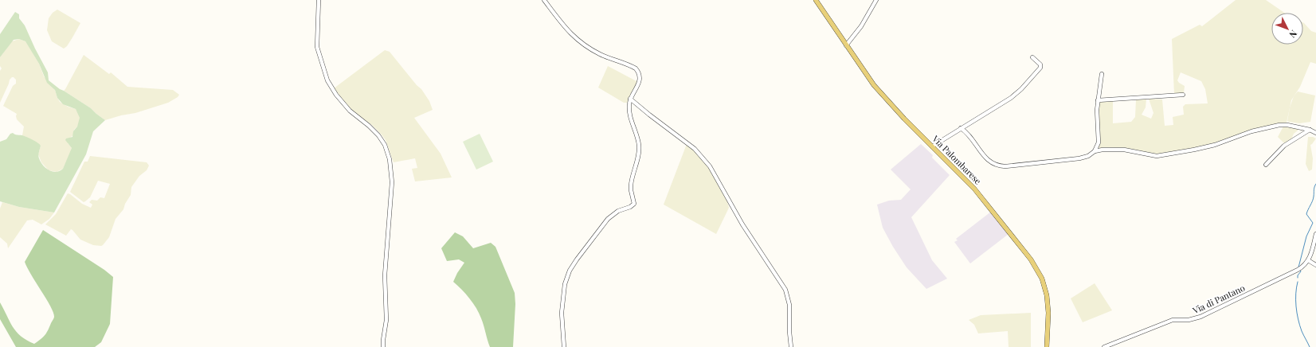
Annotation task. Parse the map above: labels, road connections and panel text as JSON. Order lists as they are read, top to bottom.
{
  "streets": {
    "main road": ["Via Palombarese"],
    "street": ["Via di Pantano"]
  },
  "north": "bottom right"
}
